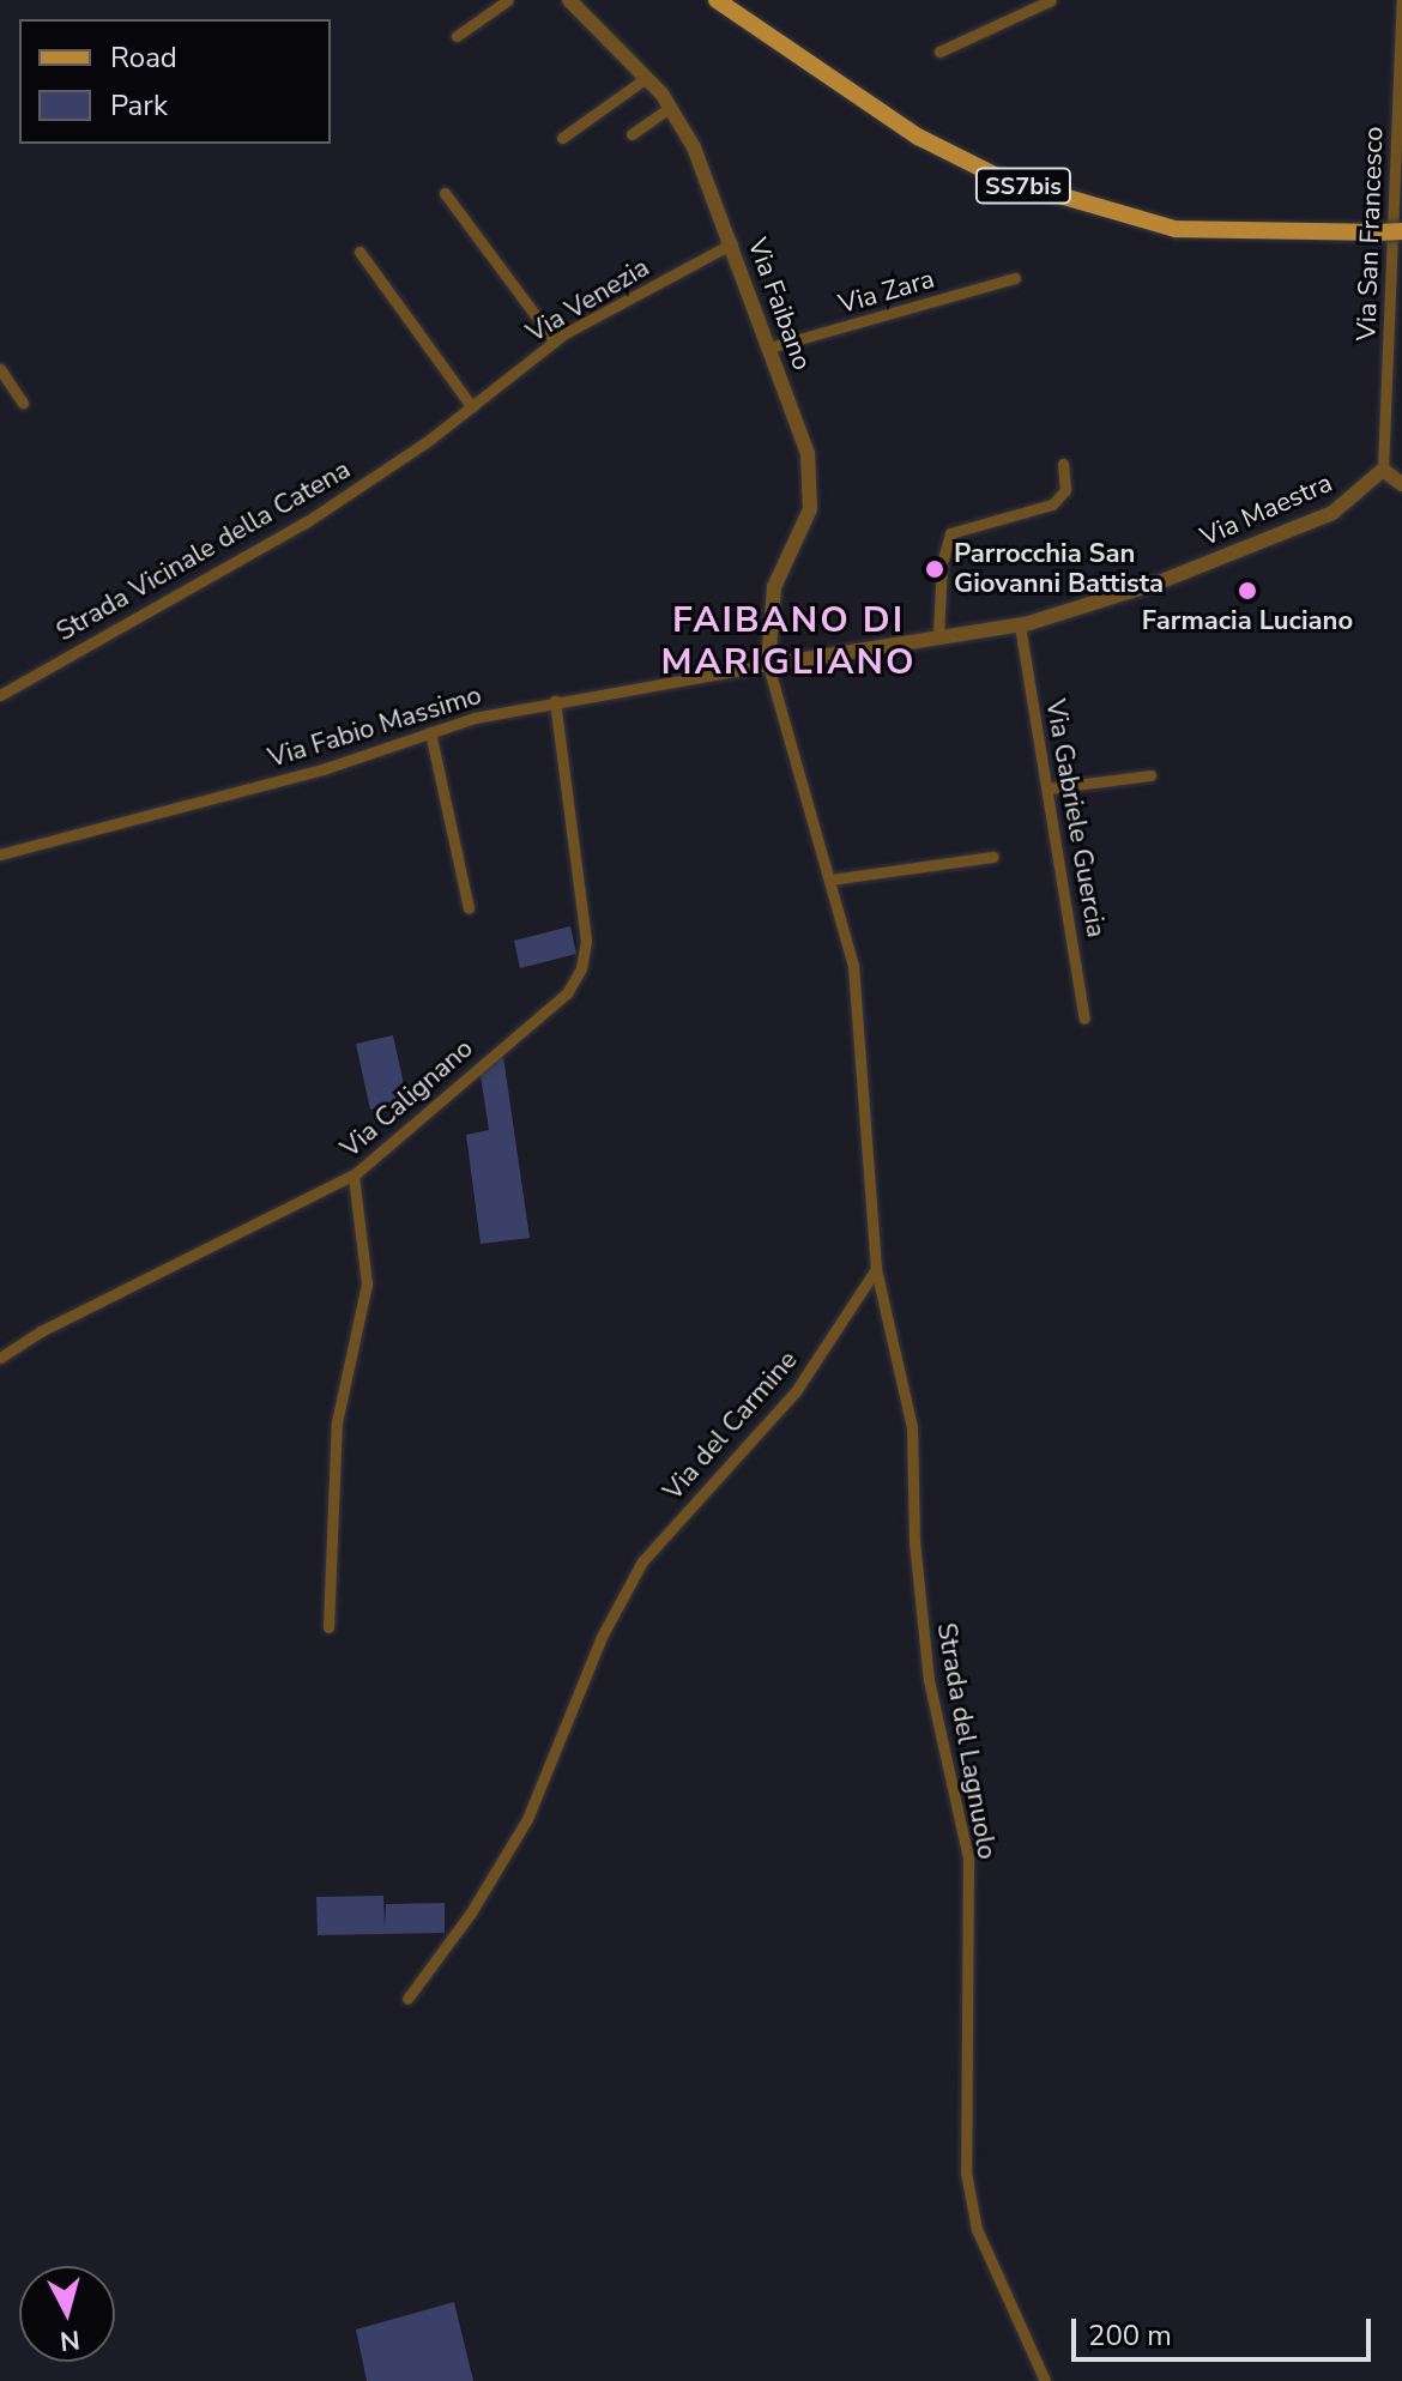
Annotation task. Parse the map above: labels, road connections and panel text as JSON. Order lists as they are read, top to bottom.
{
  "streets": {
    "main road": ["SS7bis"],
    "street": [
      "Via San Francesco",
      "Via Zara",
      "Via Venezia",
      "Via Faibano",
      "Via Maestra",
      "Strada Vicinale della Catena",
      "Via Fabio Massimo",
      "Via Gabriele Guercia",
      "Via Calignano",
      "Via del Carmine",
      "Strada del Lagnuolo"
    ]
  },
  "crossings": [
    ["Via San Francesco", "Via Maestra"],
    ["Via Zara", "Via Faibano"],
    ["Via Venezia", "Via Faibano"],
    ["Via Venezia", "Strada Vicinale della Catena"],
    ["Via Faibano", "Via Maestra"],
    ["Via Faibano", "Via Fabio Massimo"],
    ["Via Maestra", "Via Fabio Massimo"],
    ["Via Maestra", "Via Gabriele Guercia"],
    ["Via Fabio Massimo", "Via Calignano"],
    ["Via del Carmine", "Strada del Lagnuolo"]
  ],
  "districts": ["FAIBANO DI MARIGLIANO"],
  "places": ["Parrocchia San Giovanni Battista", "Farmacia Luciano"],
  "legend": ["Road", "Park"],
  "scale_bar": "200 m",
  "north": "bottom"
}
